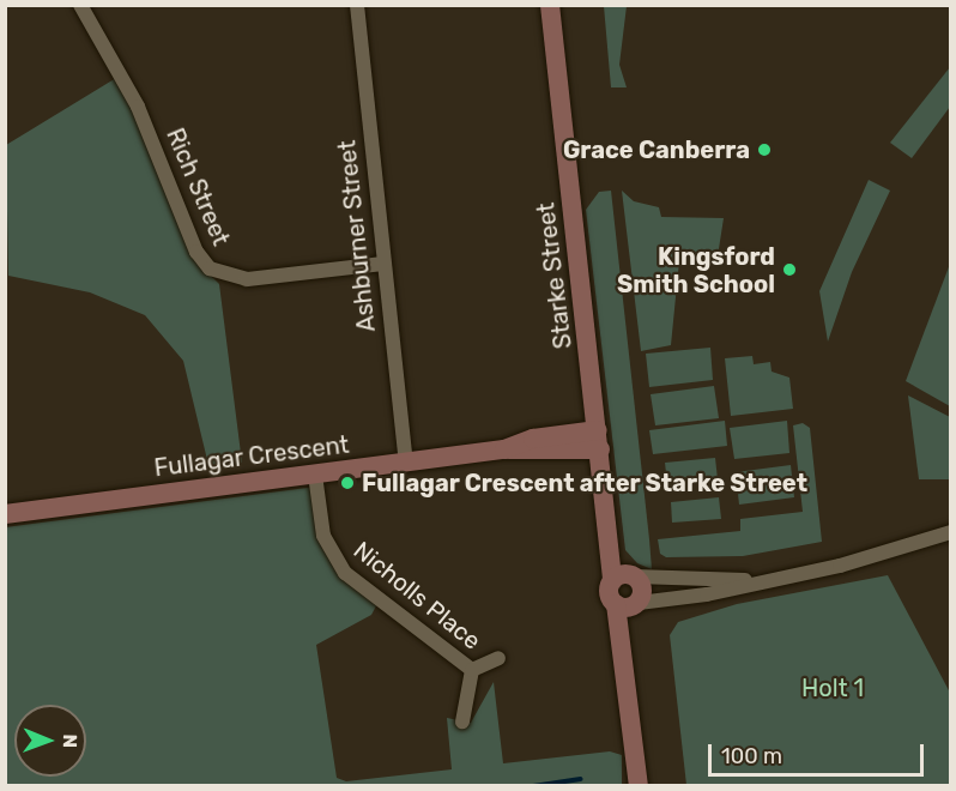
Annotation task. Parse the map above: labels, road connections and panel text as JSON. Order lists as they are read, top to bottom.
{
  "streets": {
    "street": [
      "Rich Street",
      "Ashburner Street",
      "Starke Street",
      "Fullagar Crescent",
      "Nicholls Place"
    ]
  },
  "crossings": [
    ["Rich Street", "Ashburner Street"],
    ["Ashburner Street", "Fullagar Crescent"],
    ["Starke Street", "Fullagar Crescent"],
    ["Fullagar Crescent", "Nicholls Place"]
  ],
  "parks": ["Holt 1"],
  "places": ["Grace Canberra", "Kingsford Smith School", "Fullagar Crescent after Starke Street"],
  "scale_bar": "100 m",
  "north": "right"
}
